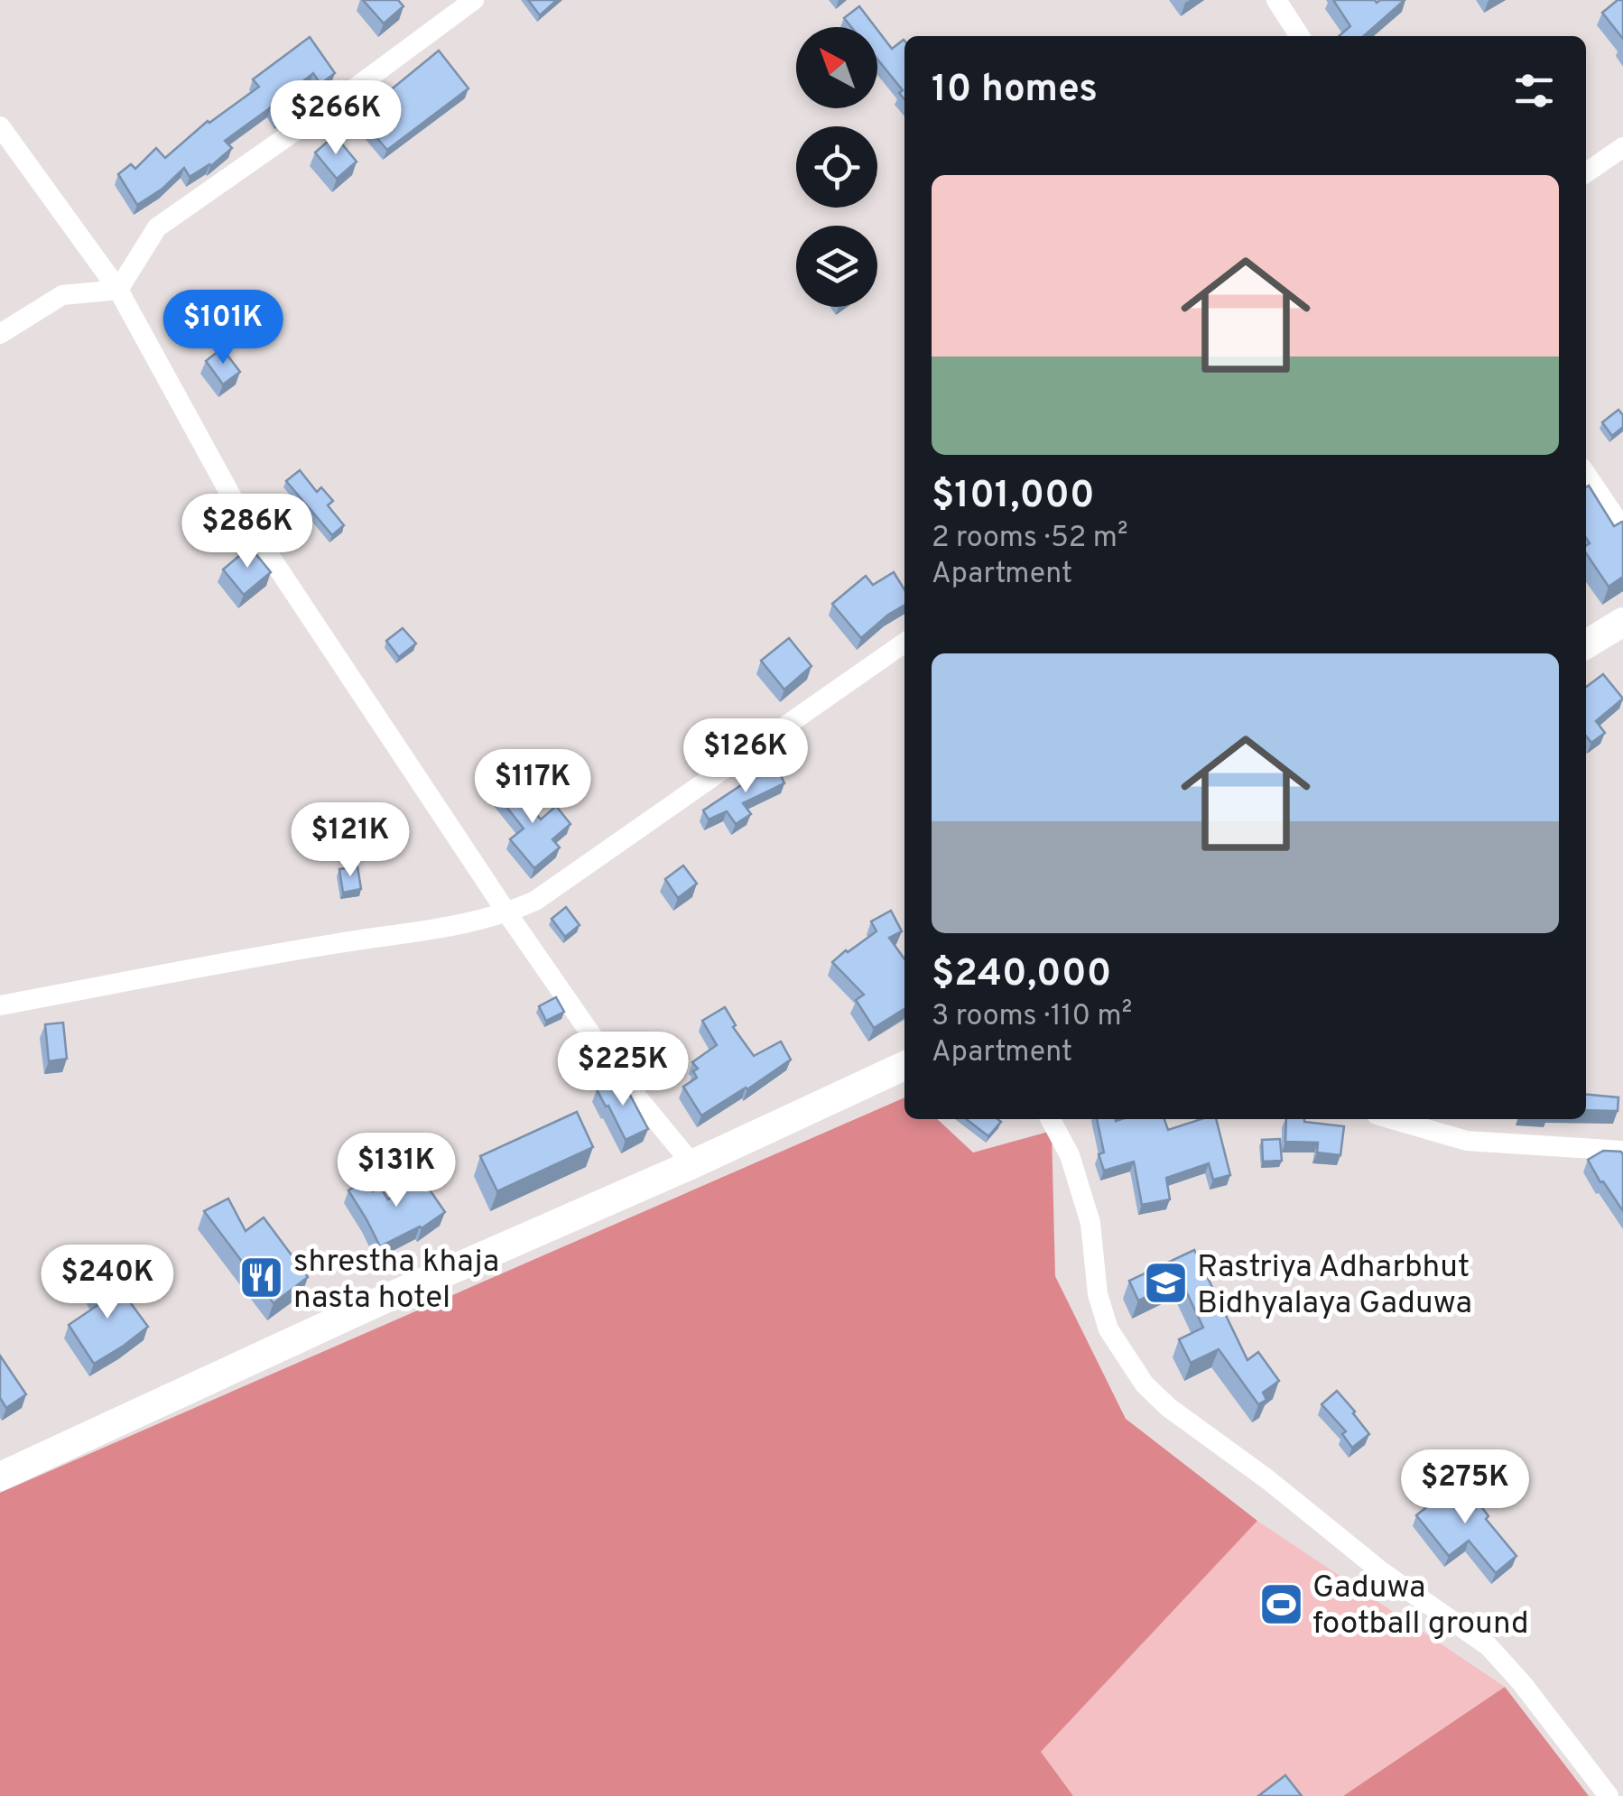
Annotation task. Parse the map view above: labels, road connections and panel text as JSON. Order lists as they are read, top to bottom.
{
  "places": {
    "restaurant": ["shrestha khaja nasta hotel"],
    "school or university": ["Rastriya Adharbhut Bidhyalaya Gaduwa"],
    "sports": ["Gaduwa football ground"]
  },
  "north": "top left",
  "page": {
    "heading": "10 homes",
    "price": [
      "$266K",
      "$101K",
      "$286K",
      "$126K",
      "$117K",
      "$121K",
      "$225K",
      "$131K",
      "$240K",
      "$275K"
    ],
    "list": [
      {
        "name": "$101,000",
        "note": "2 rooms · 52 m² · Apartment"
      },
      {
        "name": "$240,000",
        "note": "3 rooms · 110 m² · Apartment"
      }
    ]
  }
}
